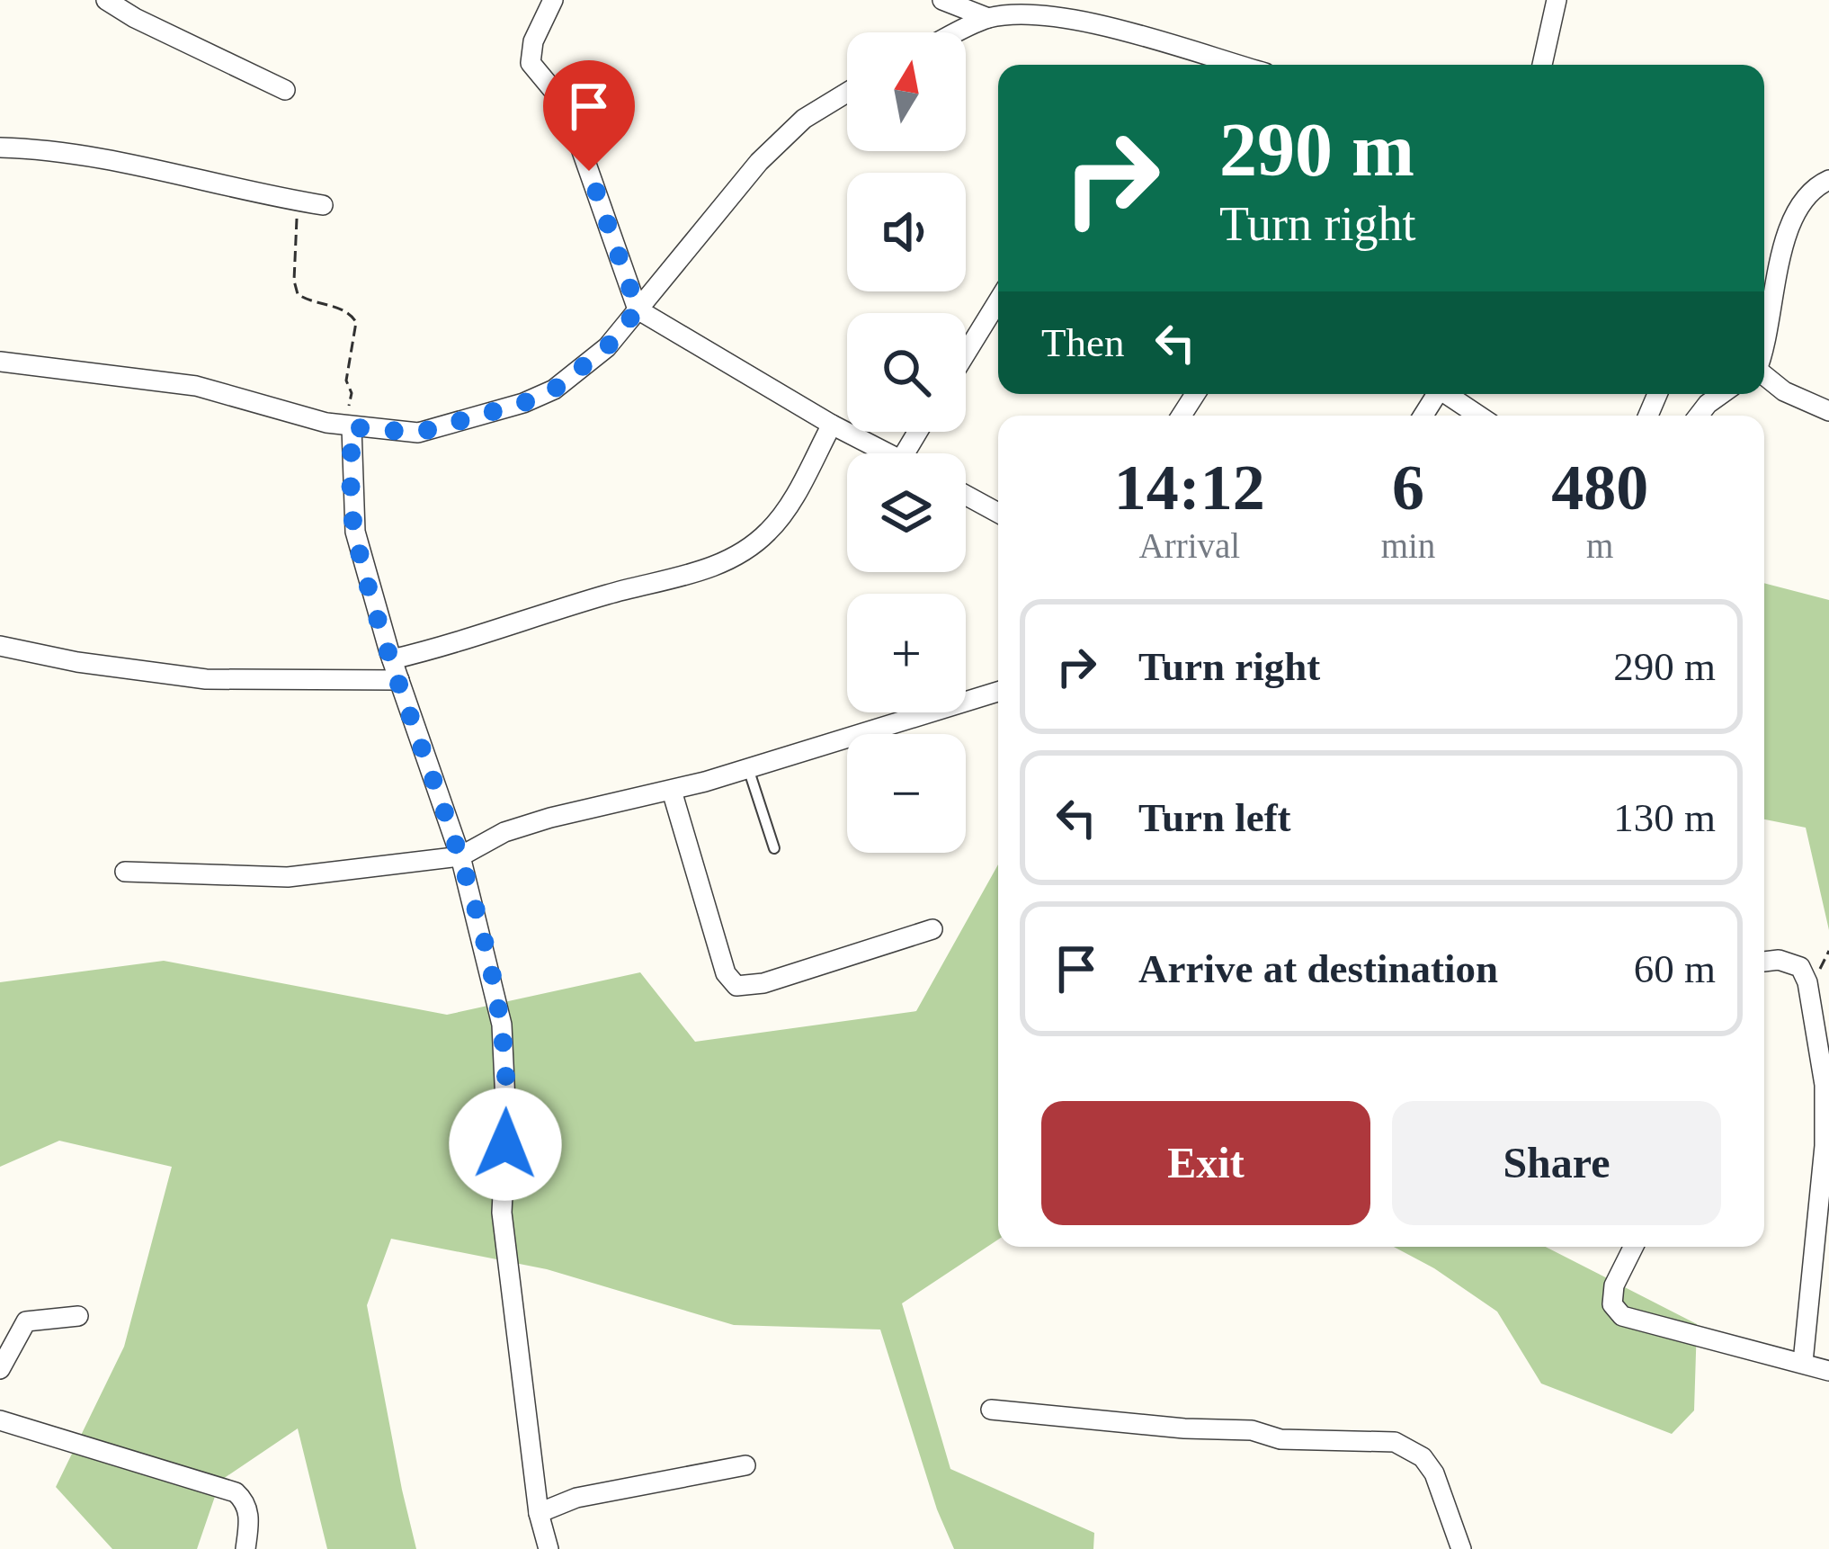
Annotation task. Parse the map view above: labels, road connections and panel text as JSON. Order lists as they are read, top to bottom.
{
  "north": "top",
  "page": {
    "map_buttons": ["+", "−"],
    "turn": ["290 m", "Turn right"],
    "then": "Then",
    "eta": [
      "14:12",
      "Arrival",
      "6",
      "min",
      "480",
      "m"
    ],
    "list": [
      {
        "name": "Turn right",
        "value": "290 m"
      },
      {
        "name": "Turn left",
        "value": "130 m"
      },
      {
        "name": "Arrive at destination",
        "value": "60 m"
      }
    ],
    "buttons": ["Exit", "Share"]
  }
}
